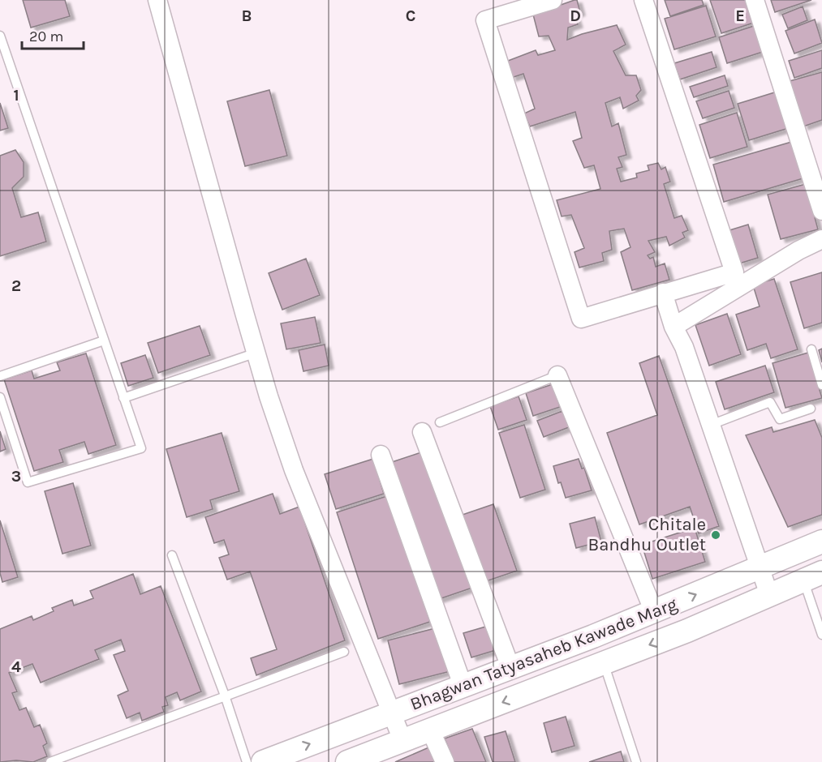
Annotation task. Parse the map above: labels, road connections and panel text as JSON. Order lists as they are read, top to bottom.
{
  "streets": {
    "street": ["Bhagwan Tatyasaheb Kawade Marg"]
  },
  "places": ["Chitale Bandhu Outlet"],
  "scale_bar": "20 m",
  "grid": {
    "columns": [
      "B",
      "C",
      "D",
      "E"
    ],
    "rows": [
      "1",
      "2",
      "3",
      "4"
    ]
  }
}
